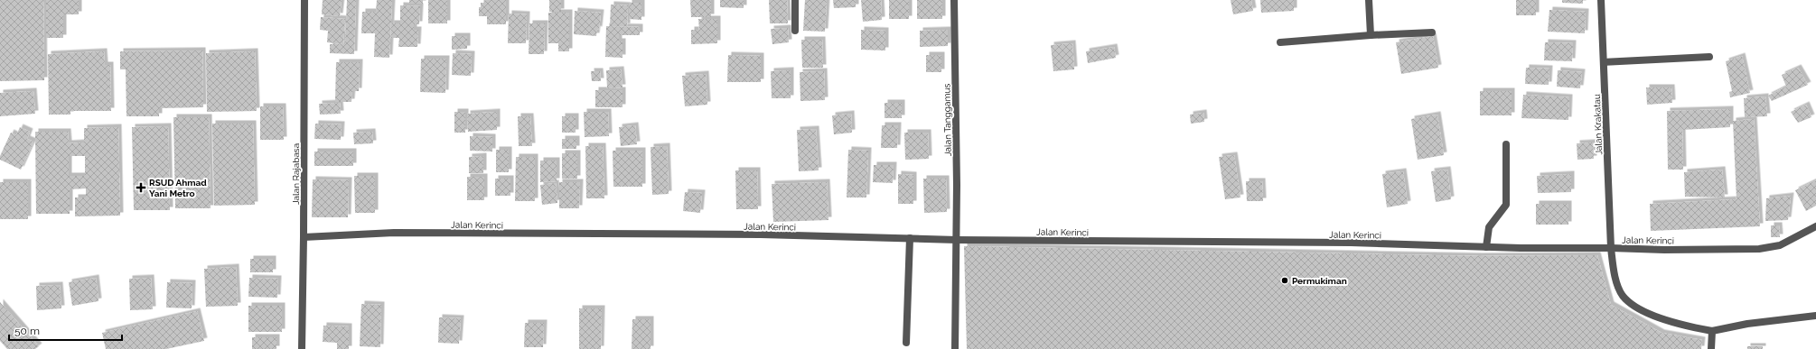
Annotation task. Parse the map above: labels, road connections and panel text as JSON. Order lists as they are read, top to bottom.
{
  "streets": {
    "street": [
      "Jalan Tanggamus",
      "Jalan Krakatau",
      "Jalan Rajabasa",
      "Jalan Kerinci"
    ]
  },
  "crossings": [
    ["Jalan Tanggamus", "Jalan Kerinci"],
    ["Jalan Krakatau", "Jalan Kerinci"],
    ["Jalan Rajabasa", "Jalan Kerinci"]
  ],
  "places": {
    "health": ["RSUD Ahmad Yani Metro"],
    "other": ["Permukiman"]
  },
  "scale_bar": "50 m"
}
